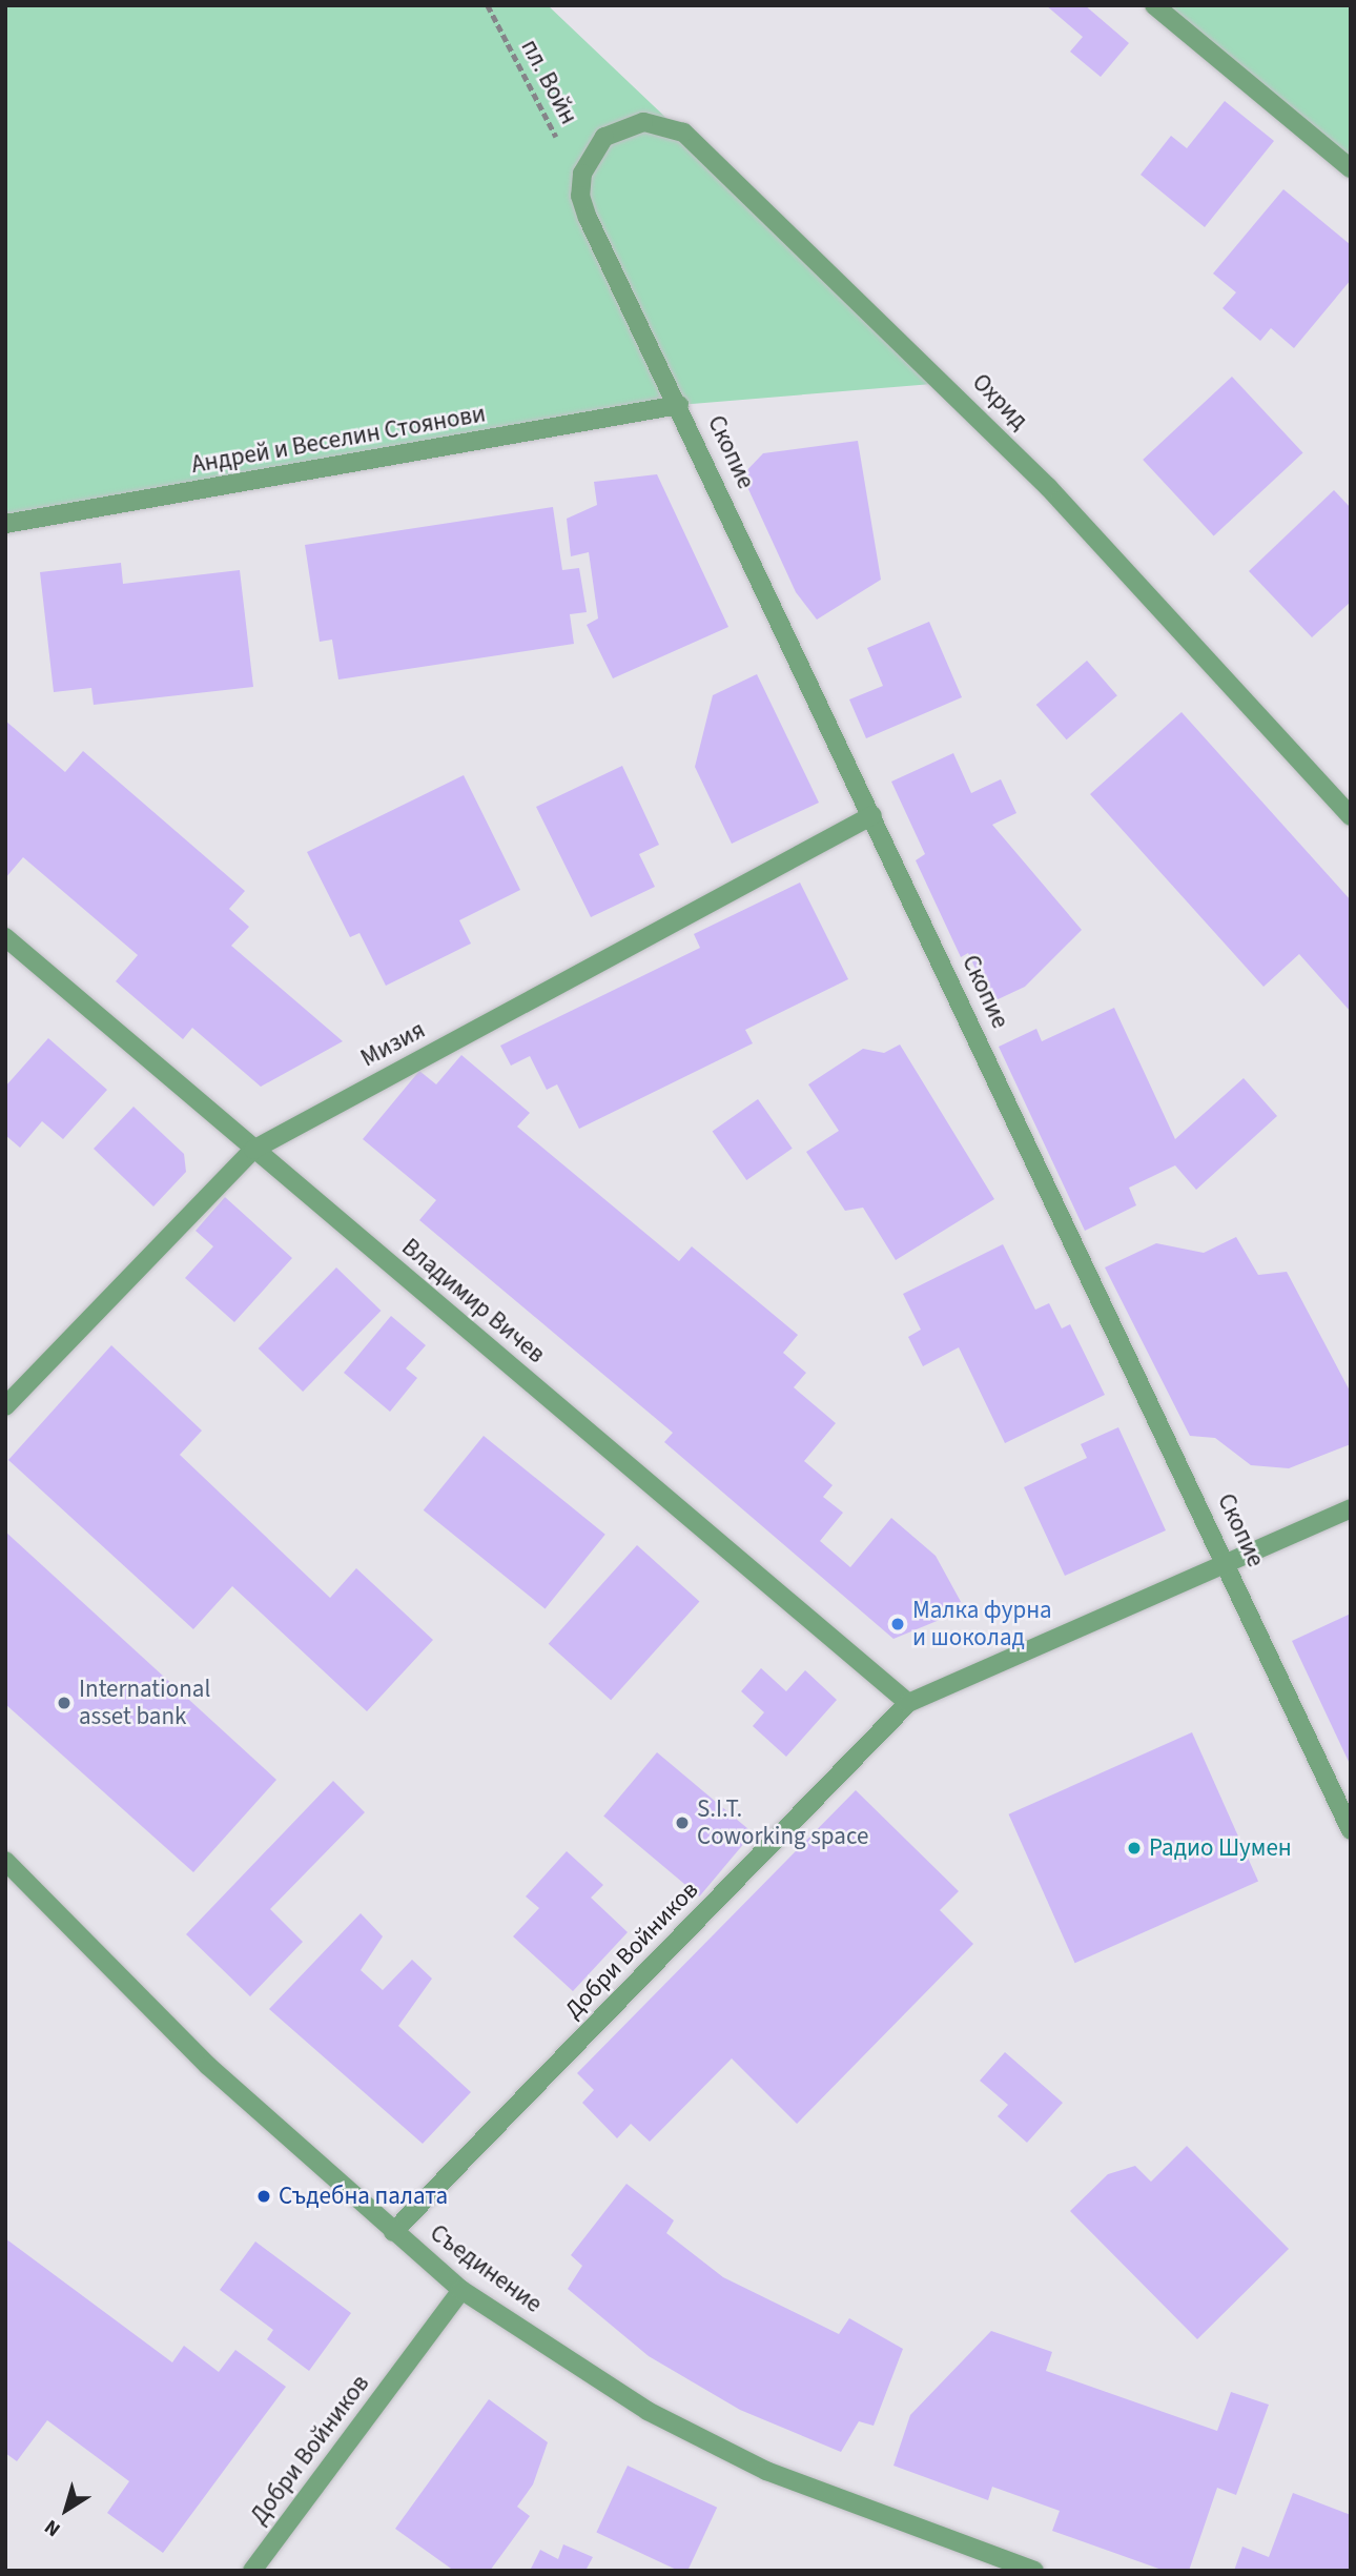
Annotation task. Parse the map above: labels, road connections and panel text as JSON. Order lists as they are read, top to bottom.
{
  "streets": {
    "street": [
      "Охрид",
      "Андрей и Веселин Стоянови",
      "Скопие",
      "Мизия",
      "Владимир Вичев",
      "Добри Войников",
      "Съединение"
    ],
    "path": ["пл. Войн"]
  },
  "crossings": [
    ["пл. Войн", "Охрид"],
    ["пл. Войн", "Скопие"],
    ["Охрид", "Скопие"],
    ["Андрей и Веселин Стоянови", "Скопие"],
    ["Скопие", "Мизия"],
    ["Скопие", "Добри Войников"],
    ["Мизия", "Владимир Вичев"],
    ["Владимир Вичев", "Добри Войников"],
    ["Добри Войников", "Съединение"]
  ],
  "places": [
    "Малка фурна и шоколад",
    "International asset bank",
    "S.I.T. Coworking space",
    "Радио Шумен",
    "Съдебна палата"
  ],
  "north": "bottom left"
}
